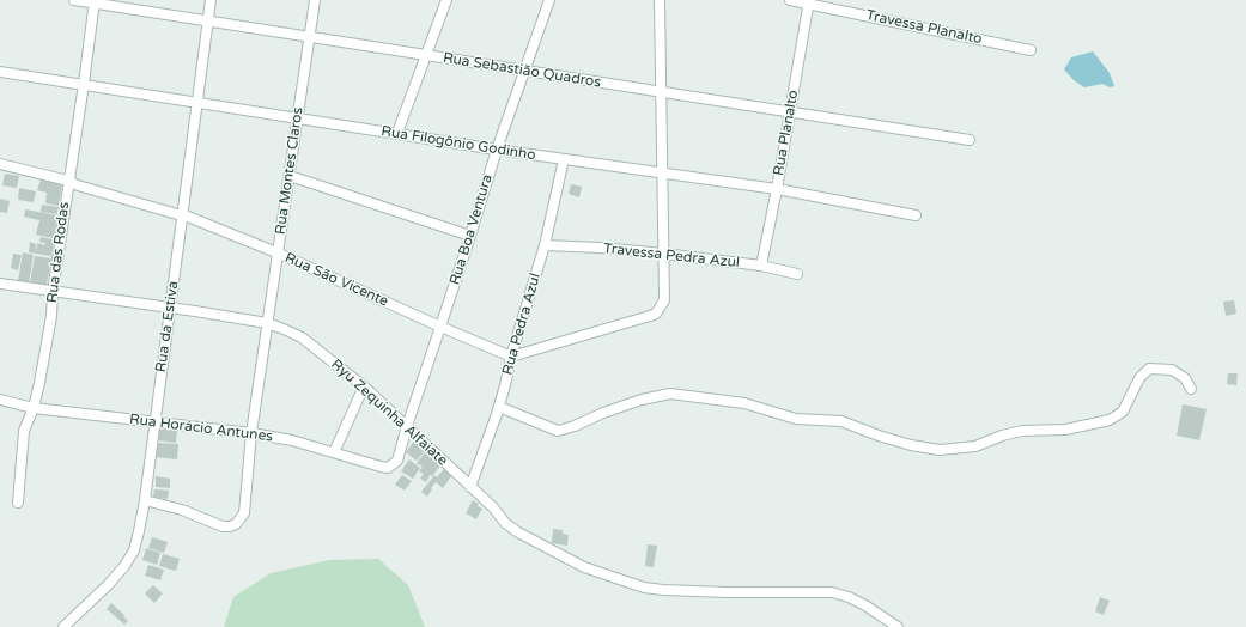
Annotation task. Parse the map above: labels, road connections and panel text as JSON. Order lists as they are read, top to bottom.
{
  "streets": {
    "street": [
      "Travessa Planalto",
      "Rua Sebastião Quadros",
      "Rua Planalto",
      "Rua Filogônio Godinho",
      "Rua Montes Claros",
      "Rua Boa Ventura",
      "Rua das Rodas",
      "Travessa Pedra Azul",
      "Rua São Vicente",
      "Rua Pedra Azul",
      "Rua da Estiva",
      "Ryu Zequinha Alfaiate",
      "Rua Horácio Antunes"
    ]
  },
  "crossings": [
    ["Travessa Planalto", "Rua Planalto"],
    ["Rua Sebastião Quadros", "Rua Planalto"],
    ["Rua Sebastião Quadros", "Rua Montes Claros"],
    ["Rua Sebastião Quadros", "Rua Boa Ventura"],
    ["Rua Sebastião Quadros", "Rua das Rodas"],
    ["Rua Sebastião Quadros", "Rua da Estiva"],
    ["Rua Planalto", "Rua Filogônio Godinho"],
    ["Rua Planalto", "Travessa Pedra Azul"],
    ["Rua Filogônio Godinho", "Rua Montes Claros"],
    ["Rua Filogônio Godinho", "Rua Boa Ventura"],
    ["Rua Filogônio Godinho", "Rua das Rodas"],
    ["Rua Filogônio Godinho", "Rua Pedra Azul"],
    ["Rua Filogônio Godinho", "Rua da Estiva"],
    ["Rua Montes Claros", "Rua São Vicente"],
    ["Rua Montes Claros", "Rua da Estiva"],
    ["Rua Montes Claros", "Ryu Zequinha Alfaiate"],
    ["Rua Montes Claros", "Rua Horácio Antunes"],
    ["Rua Boa Ventura", "Rua São Vicente"],
    ["Rua Boa Ventura", "Ryu Zequinha Alfaiate"],
    ["Rua Boa Ventura", "Rua Horácio Antunes"],
    ["Rua das Rodas", "Rua São Vicente"],
    ["Rua das Rodas", "Ryu Zequinha Alfaiate"],
    ["Rua das Rodas", "Rua Horácio Antunes"],
    ["Travessa Pedra Azul", "Rua Pedra Azul"],
    ["Rua São Vicente", "Rua Pedra Azul"],
    ["Rua São Vicente", "Rua da Estiva"],
    ["Rua Pedra Azul", "Ryu Zequinha Alfaiate"],
    ["Rua da Estiva", "Ryu Zequinha Alfaiate"],
    ["Rua da Estiva", "Rua Horácio Antunes"]
  ]
}
